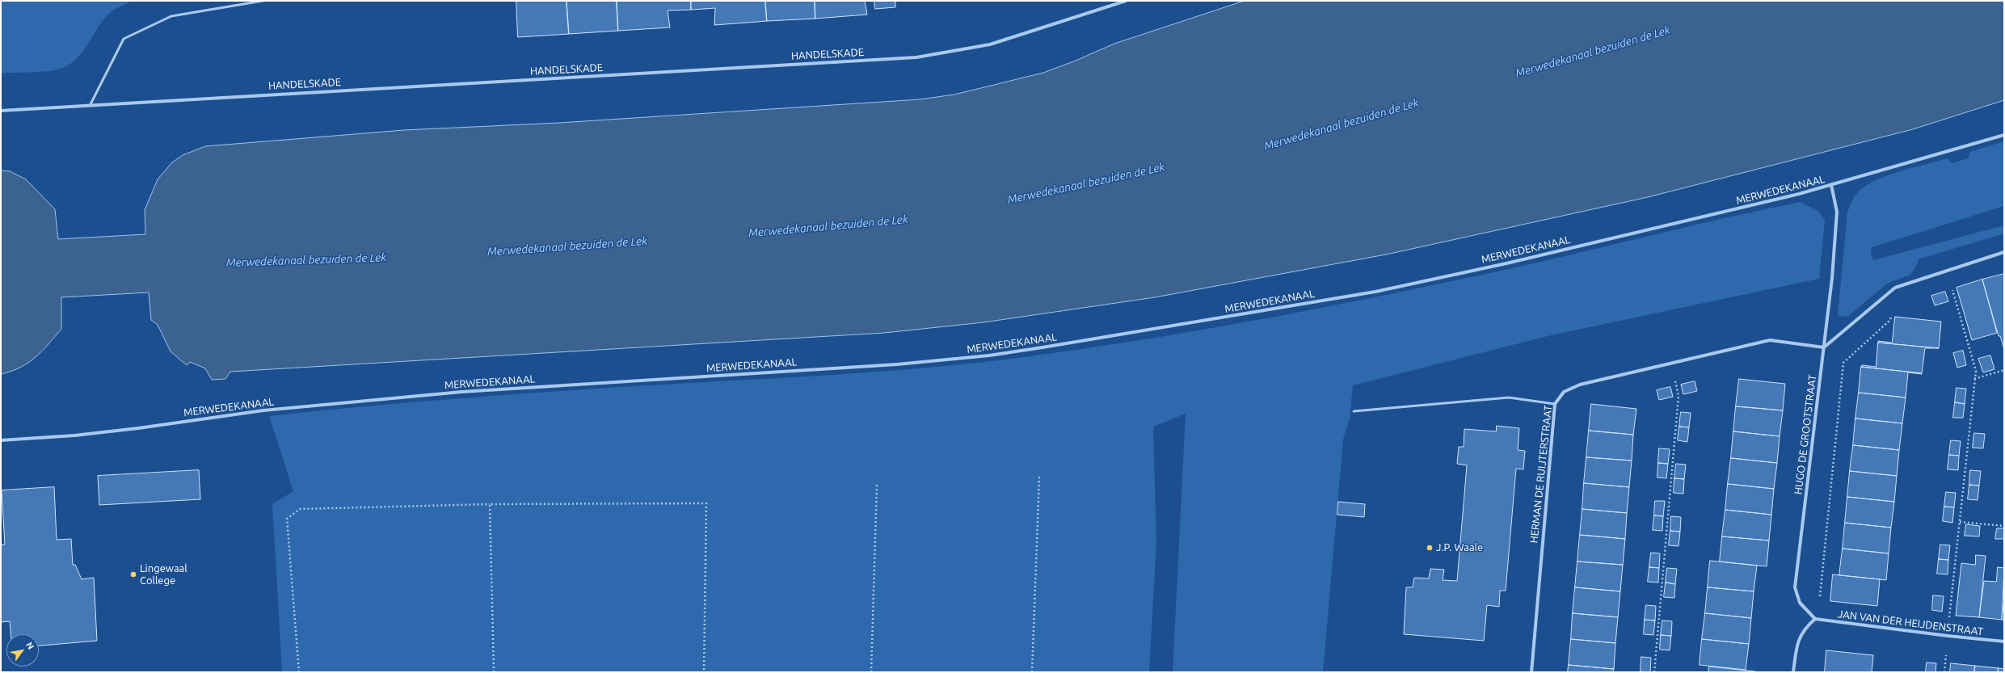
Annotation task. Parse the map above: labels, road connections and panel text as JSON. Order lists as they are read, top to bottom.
{
  "streets": {
    "street": [
      "HANDELSKADE",
      "MERWEDEKANAAL",
      "HUGO DE GROOTSTRAAT",
      "HERMAN DE RUIJTERSTRAAT",
      "JAN VAN DER HEIJDENSTRAAT"
    ]
  },
  "crossings": [
    ["MERWEDEKANAAL", "HUGO DE GROOTSTRAAT"],
    ["HUGO DE GROOTSTRAAT", "HERMAN DE RUIJTERSTRAAT"],
    ["HUGO DE GROOTSTRAAT", "JAN VAN DER HEIJDENSTRAAT"]
  ],
  "water": ["Merwedekanaal bezuiden de Lek"],
  "places": ["J.P. Waale", "Lingewaal College"],
  "north": "top right"
}
